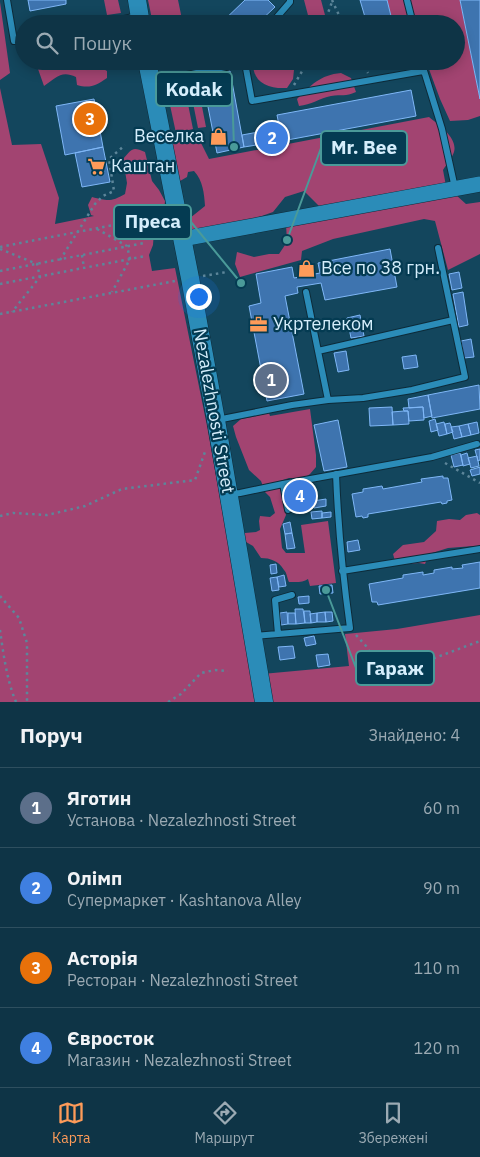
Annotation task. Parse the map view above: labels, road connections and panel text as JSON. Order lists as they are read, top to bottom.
{
  "streets": {
    "main road": ["Nezalezhnosti Street"]
  },
  "places": {
    "shop": ["Веселка", "Все по 38 грн."],
    "other": [
      "Kodak",
      "Mr. Bee",
      "Преса",
      "Гараж"
    ],
    "supermarket": ["Каштан"],
    "office": ["Укртелеком"]
  },
  "page": {
    "search": "Пошук",
    "pins": [
      "3",
      "2",
      "1",
      "4"
    ],
    "heading": ["Поруч", "Знайдено: 4"],
    "list": [
      {
        "mark": "1",
        "name": "Яготин",
        "note": "Установа · Nezalezhnosti Street",
        "value": "60 m"
      },
      {
        "mark": "2",
        "name": "Олімп",
        "note": "Супермаркет · Kashtanova Alley",
        "value": "90 m"
      },
      {
        "mark": "3",
        "name": "Асторія",
        "note": "Ресторан · Nezalezhnosti Street",
        "value": "110 m"
      },
      {
        "mark": "4",
        "name": "Євросток",
        "note": "Магазин · Nezalezhnosti Street",
        "value": "120 m"
      }
    ],
    "nav": ["Карта", "Маршрут", "Збережені"]
  }
}
